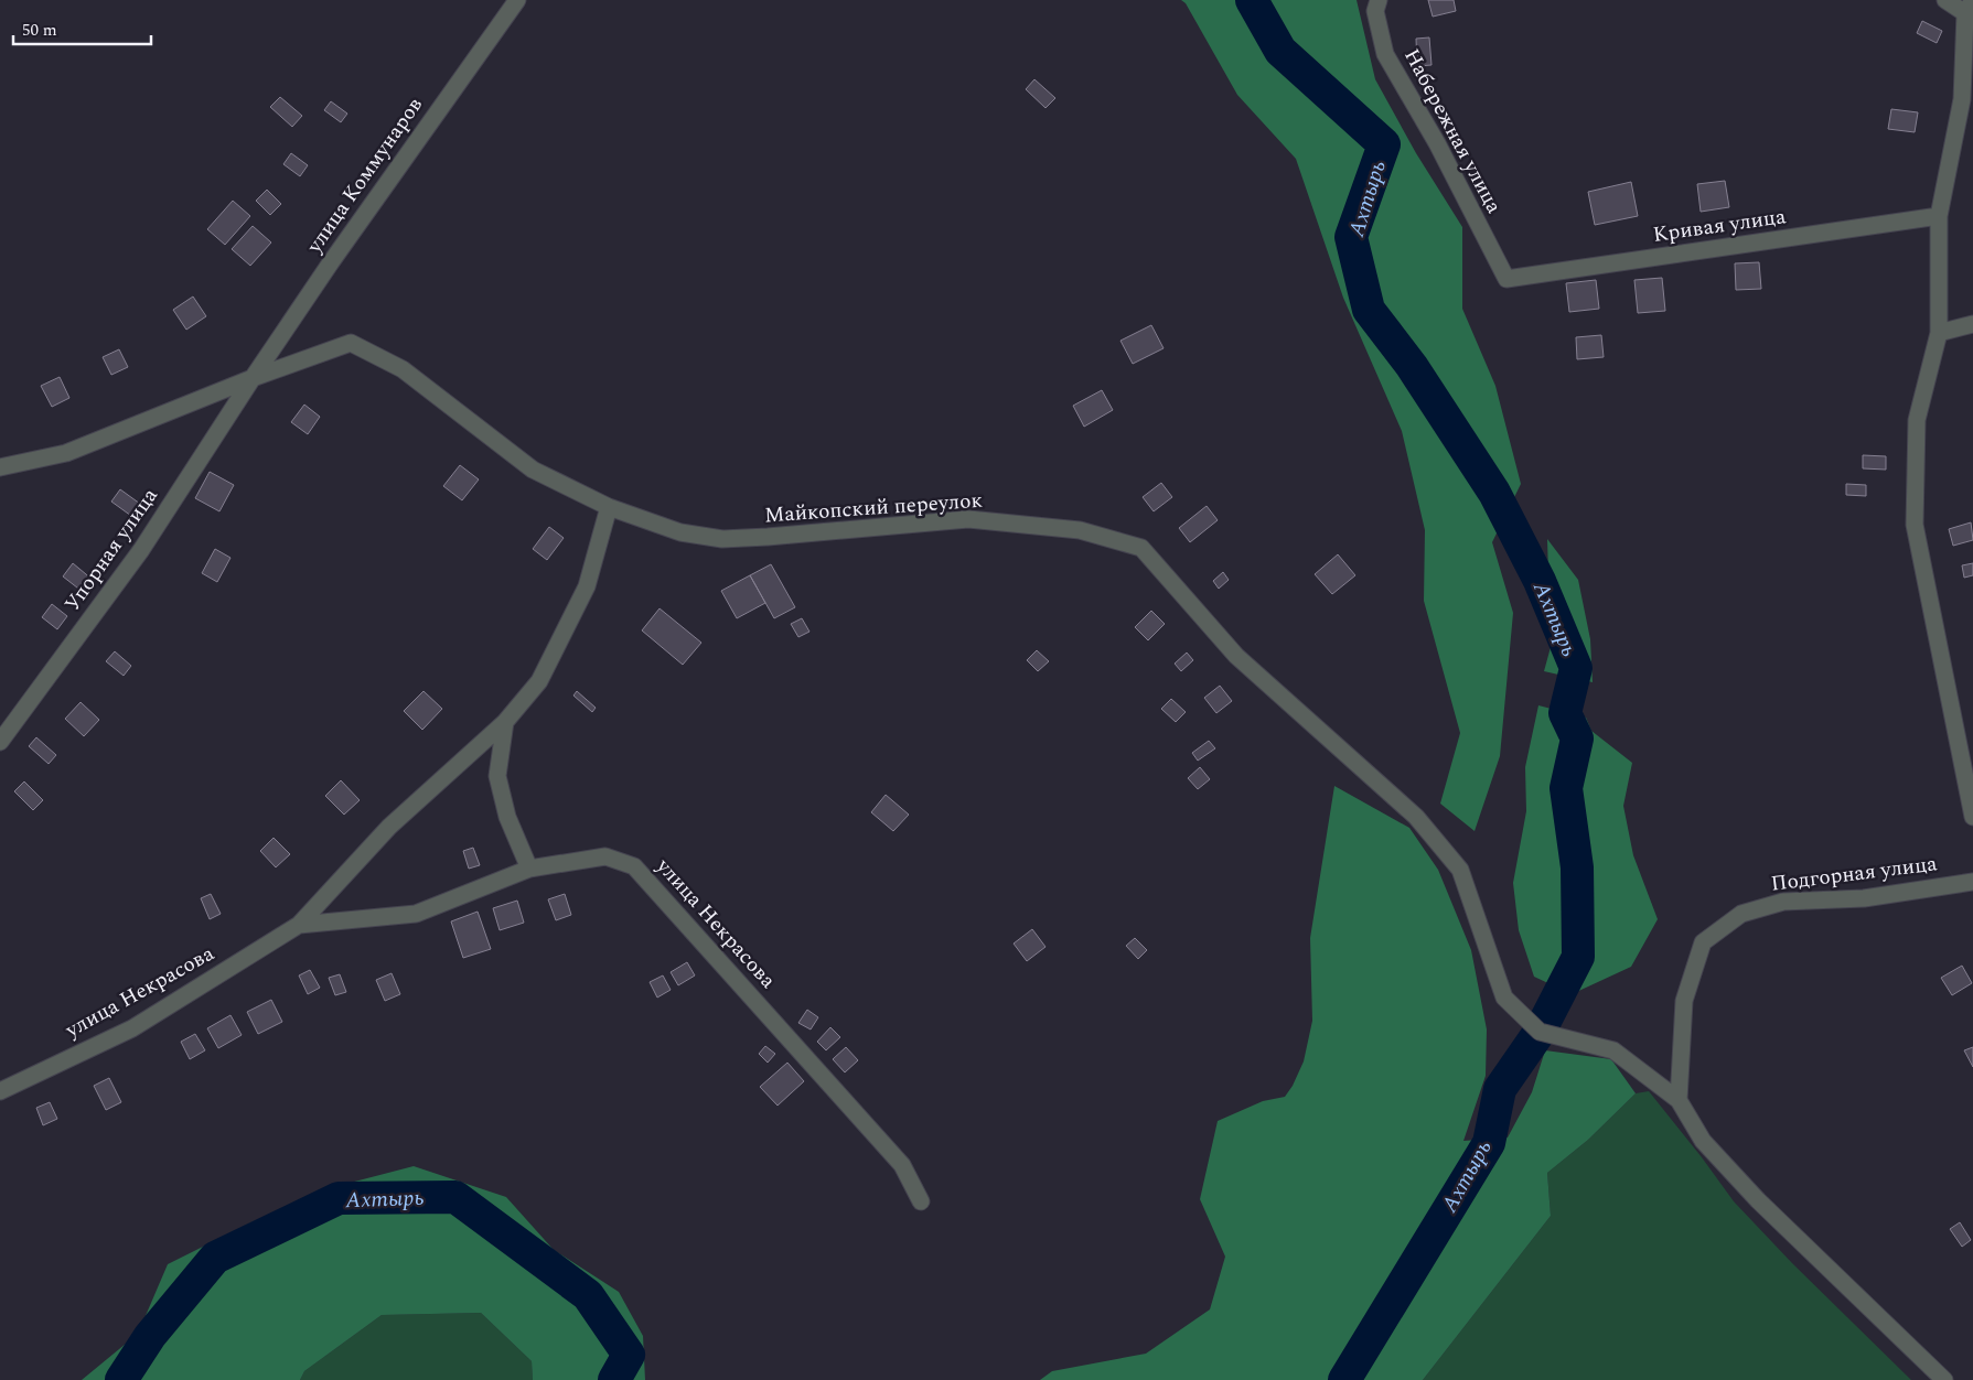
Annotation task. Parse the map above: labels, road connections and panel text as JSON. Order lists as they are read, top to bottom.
{
  "streets": {
    "street": [
      "Набережная улица",
      "улица Коммунаров",
      "Кривая улица",
      "Майкопский переулок",
      "Упорная улица",
      "Подгорная улица",
      "улица Некрасова"
    ]
  },
  "crossings": [
    ["Набережная улица", "Кривая улица"],
    ["улица Коммунаров", "Упорная улица"],
    ["Майкопский переулок", "Подгорная улица"],
    ["Майкопский переулок", "улица Некрасова"]
  ],
  "water": ["Ахтырь"],
  "scale_bar": "50 m"
}
